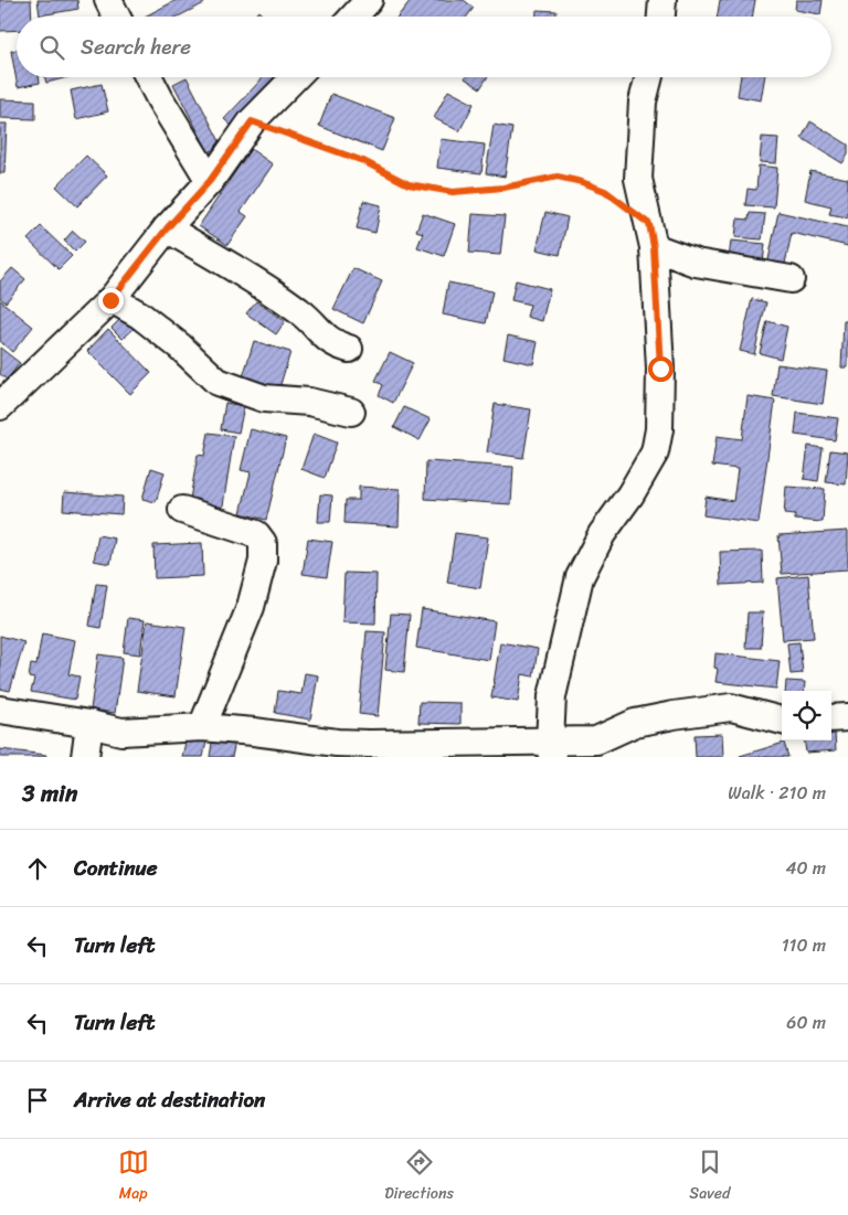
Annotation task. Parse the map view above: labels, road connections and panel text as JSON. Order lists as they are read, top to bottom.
{
  "page": {
    "search": "Search here",
    "heading": ["3 min", "Walk · 210 m"],
    "list": [
      ["Continue", "40 m"],
      ["Turn left", "110 m"],
      ["Turn left", "60 m"],
      "Arrive at destination"
    ],
    "nav": ["Map", "Directions", "Saved"]
  }
}
